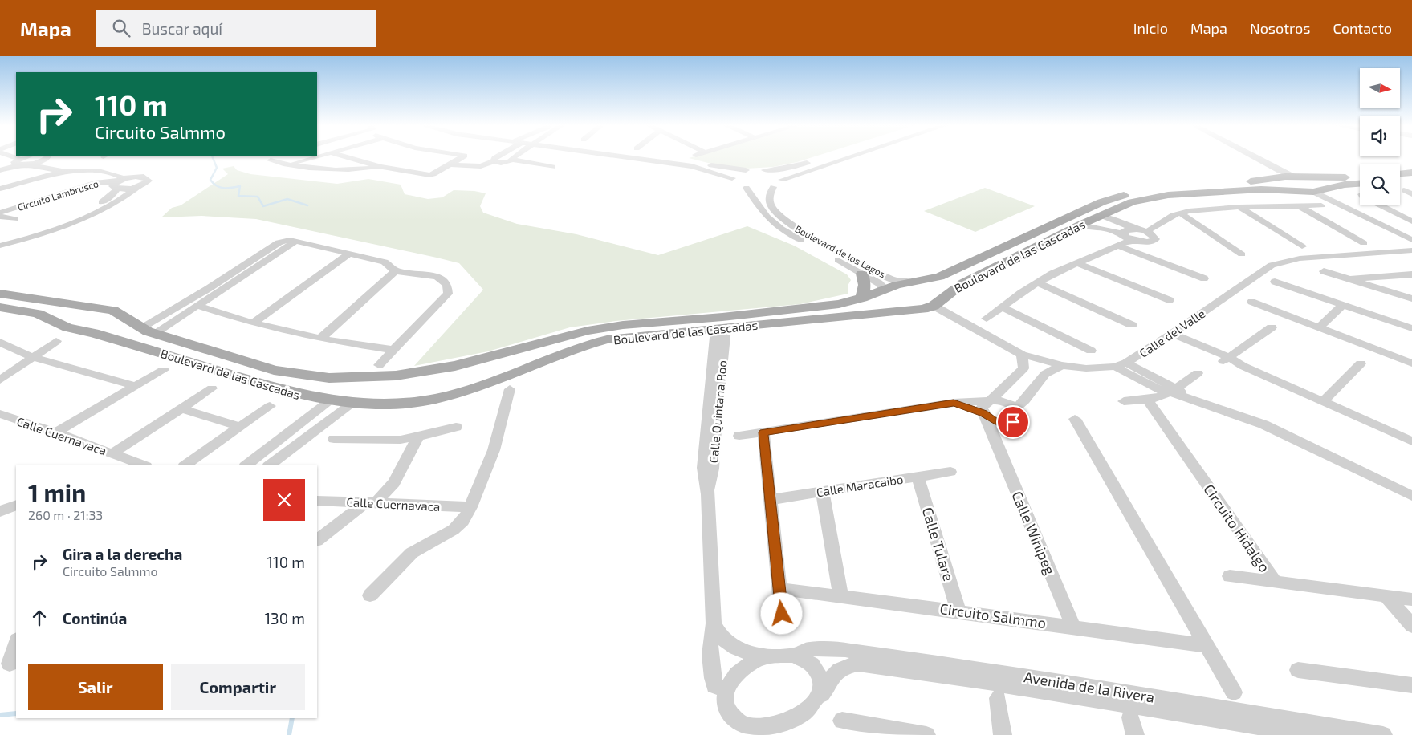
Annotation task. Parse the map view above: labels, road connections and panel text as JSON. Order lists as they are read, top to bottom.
{
  "streets": {
    "main road": ["Boulevard de las Cascadas"],
    "street": [
      "Circuito Lambrusco",
      "Boulevard de los Lagos",
      "Calle del Valle",
      "Calle Quintana Roo",
      "Calle Cuernavaca",
      "Calle Maracaibo",
      "Circuito Hidalgo",
      "Calle Winipeg",
      "Calle Tulare",
      "Circuito Salmmo",
      "Avenida de la Rivera"
    ]
  },
  "crossings": [
    ["Boulevard de los Lagos", "Boulevard de las Cascadas"],
    ["Boulevard de las Cascadas", "Calle del Valle"],
    ["Boulevard de las Cascadas", "Calle Quintana Roo"],
    ["Calle Quintana Roo", "Avenida de la Rivera"],
    ["Calle Maracaibo", "Calle Tulare"],
    ["Calle Winipeg", "Circuito Salmmo"],
    ["Calle Tulare", "Circuito Salmmo"]
  ],
  "north": "right",
  "page": {
    "header": "Mapa",
    "search": "Buscar aquí",
    "nav": [
      "Inicio",
      "Mapa",
      "Nosotros",
      "Contacto"
    ],
    "turn": ["110 m", "Circuito Salmmo"],
    "heading": ["1 min", "260 m · 21:33"],
    "list": [
      {
        "name": "Gira a la derecha",
        "note": "Circuito Salmmo",
        "value": "110 m"
      },
      {
        "name": "Continúa",
        "value": "130 m"
      }
    ],
    "buttons": ["Salir", "Compartir"]
  }
}
